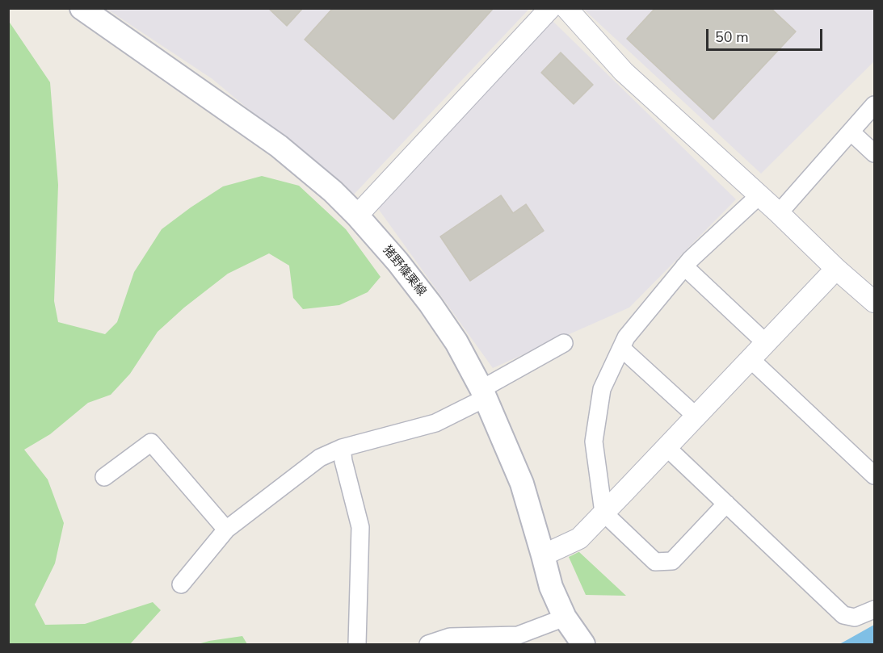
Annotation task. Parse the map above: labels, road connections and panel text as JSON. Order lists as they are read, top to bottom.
{
  "streets": {
    "main road": ["猪野篠栗線"]
  },
  "scale_bar": "50 m"
}
